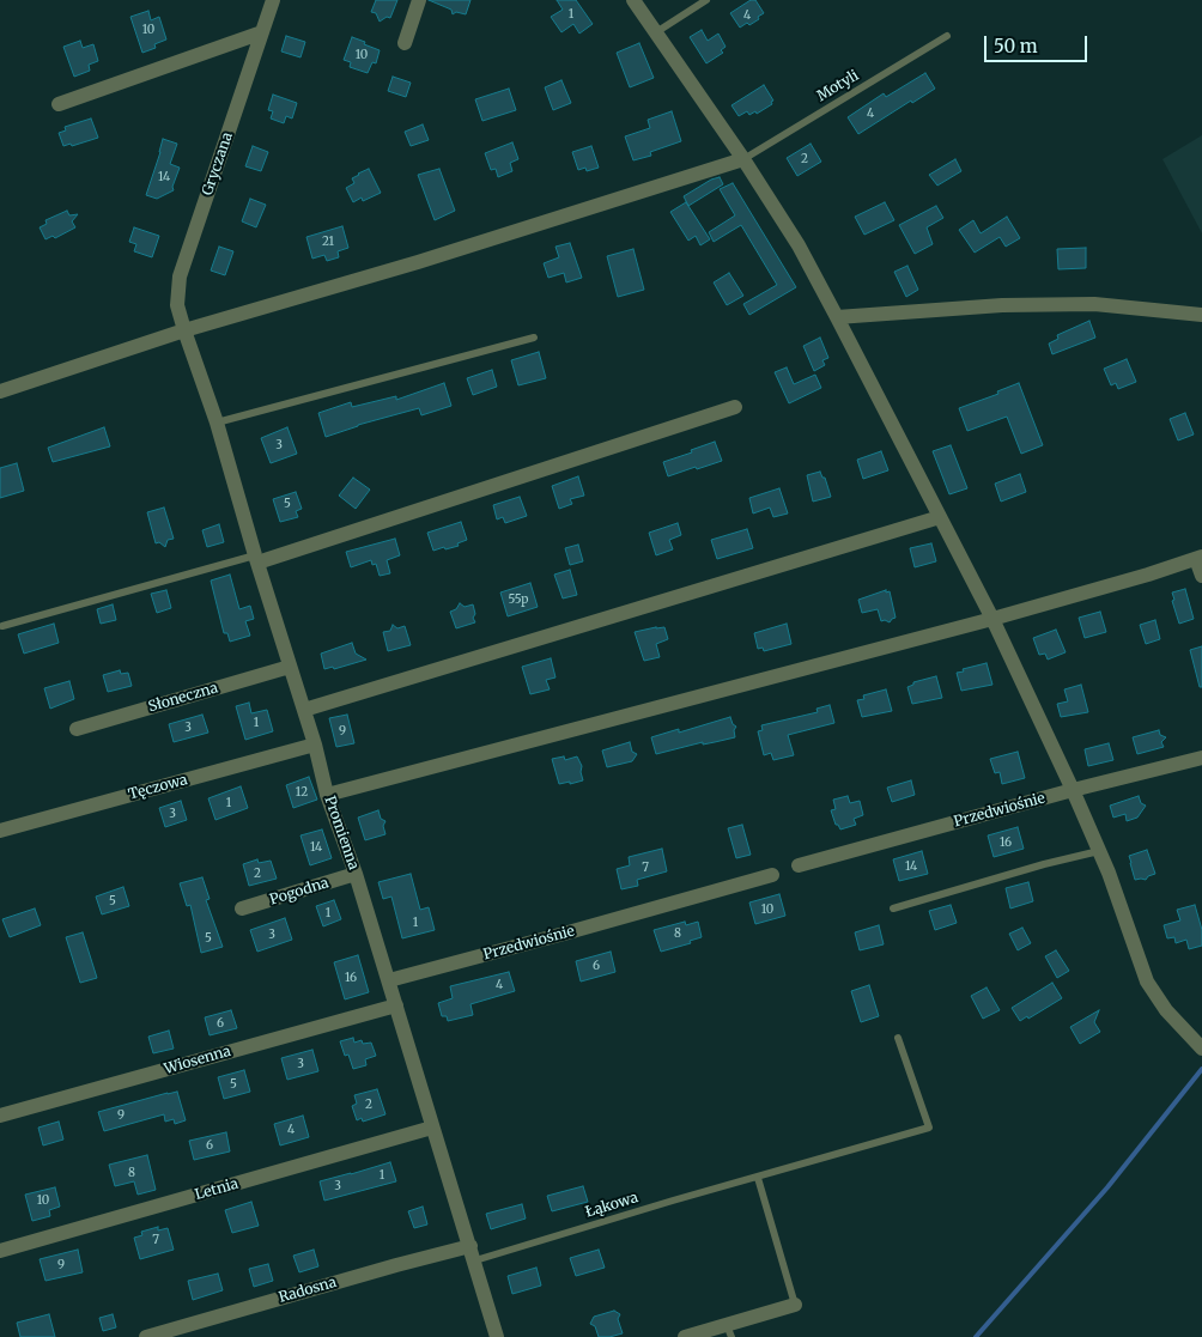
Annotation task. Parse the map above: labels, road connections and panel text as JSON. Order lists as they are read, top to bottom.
{
  "streets": {
    "street": [
      "Gryczana",
      "Słoneczna",
      "Tęczowa",
      "Przedwiośnie",
      "Promienna",
      "Pogodna",
      "Wiosenna",
      "Letnia",
      "Radosna"
    ],
    "lane": ["Motyli", "Łąkowa"]
  },
  "crossings": [
    ["Gryczana", "Promienna"],
    ["Słoneczna", "Promienna"],
    ["Tęczowa", "Promienna"],
    ["Przedwiośnie", "Promienna"],
    ["Promienna", "Pogodna"],
    ["Promienna", "Wiosenna"],
    ["Promienna", "Letnia"],
    ["Promienna", "Łąkowa"],
    ["Promienna", "Radosna"],
    ["Łąkowa", "Radosna"]
  ],
  "house_numbers": [
    "1",
    "4",
    "10",
    "10",
    "4",
    "2",
    "14",
    "21",
    "3",
    "5",
    "55p",
    "1",
    "3",
    "9",
    "12",
    "1",
    "3",
    "16",
    "14",
    "14",
    "7",
    "2",
    "5",
    "10",
    "1",
    "1",
    "8",
    "3",
    "5",
    "6",
    "16",
    "4",
    "6",
    "3",
    "5",
    "2",
    "9",
    "4",
    "6",
    "8",
    "1",
    "3",
    "10",
    "7",
    "9"
  ],
  "scale_bar": "50 m"
}
